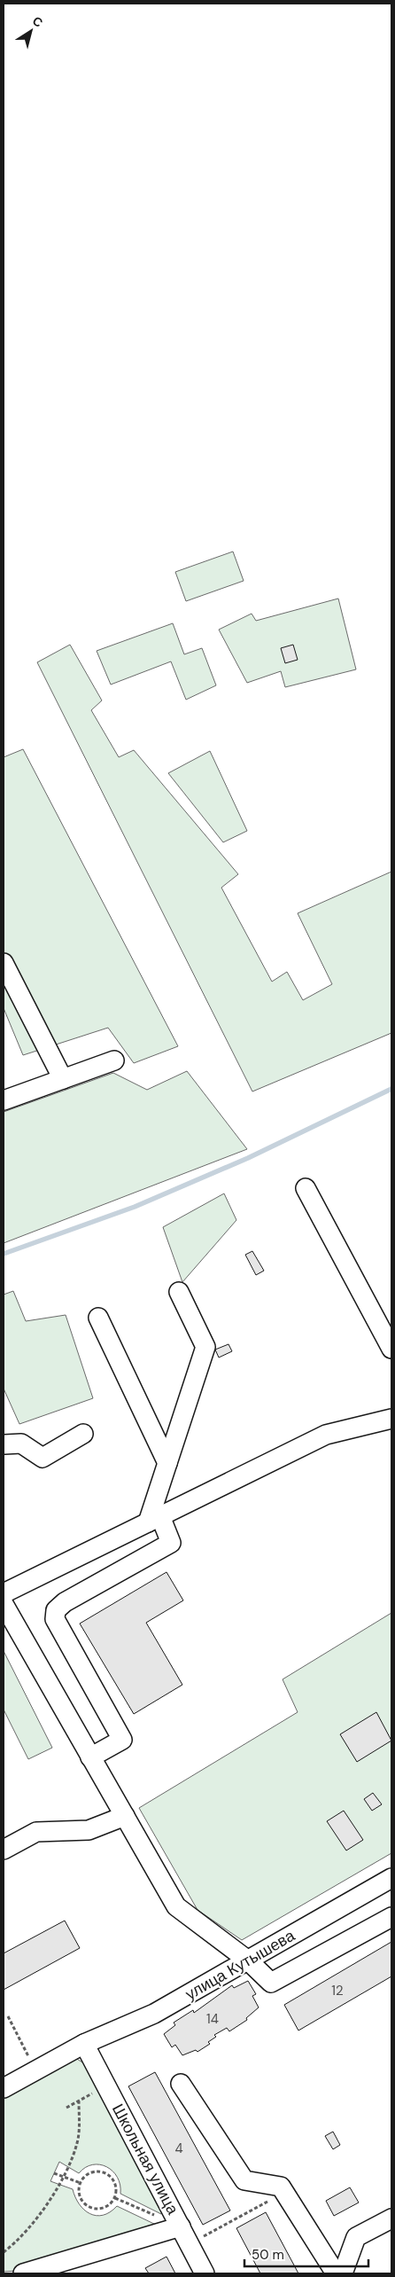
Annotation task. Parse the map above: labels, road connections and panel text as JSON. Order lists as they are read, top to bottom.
{
  "streets": {
    "street": ["улица Кутышева", "Школьная улица"]
  },
  "crossings": [
    ["улица Кутышева", "Школьная улица"]
  ],
  "house_numbers": ["12", "14", "4"],
  "scale_bar": "50 m",
  "north": "top right"
}
